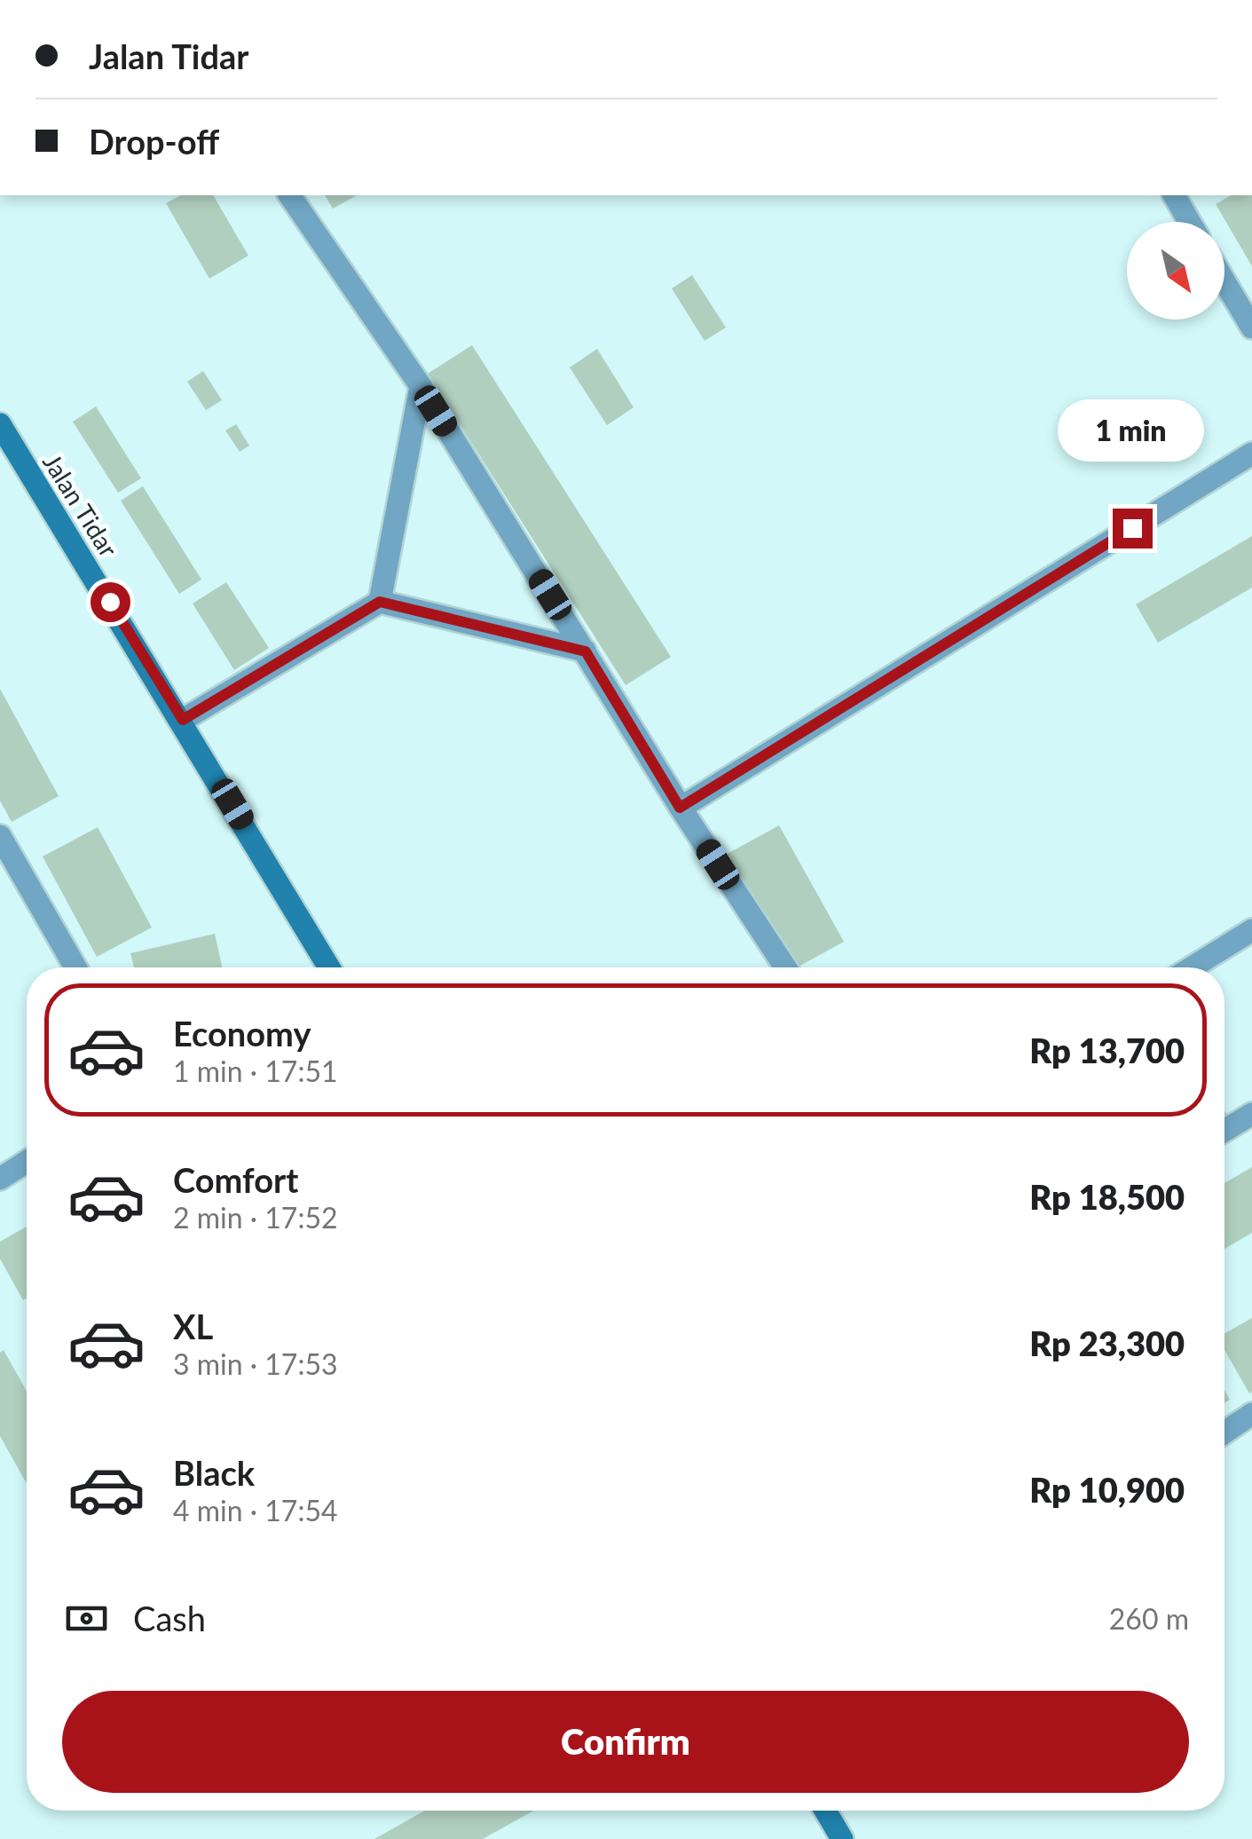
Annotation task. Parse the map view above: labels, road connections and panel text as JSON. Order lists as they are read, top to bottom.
{
  "streets": {
    "main road": ["Jalan Tidar"]
  },
  "north": "bottom right",
  "page": {
    "banner": ["Jalan Tidar", "Drop-off"],
    "bubble": "1 min",
    "list": [
      {
        "name": "Economy",
        "note": "1 min · 17:51",
        "value": "Rp 13,700"
      },
      {
        "name": "Comfort",
        "note": "2 min · 17:52",
        "value": "Rp 18,500"
      },
      {
        "name": "XL",
        "note": "3 min · 17:53",
        "value": "Rp 23,300"
      },
      {
        "name": "Black",
        "note": "4 min · 17:54",
        "value": "Rp 10,900"
      }
    ],
    "pay": ["Cash", "260 m"],
    "buttons": "Confirm"
  }
}
